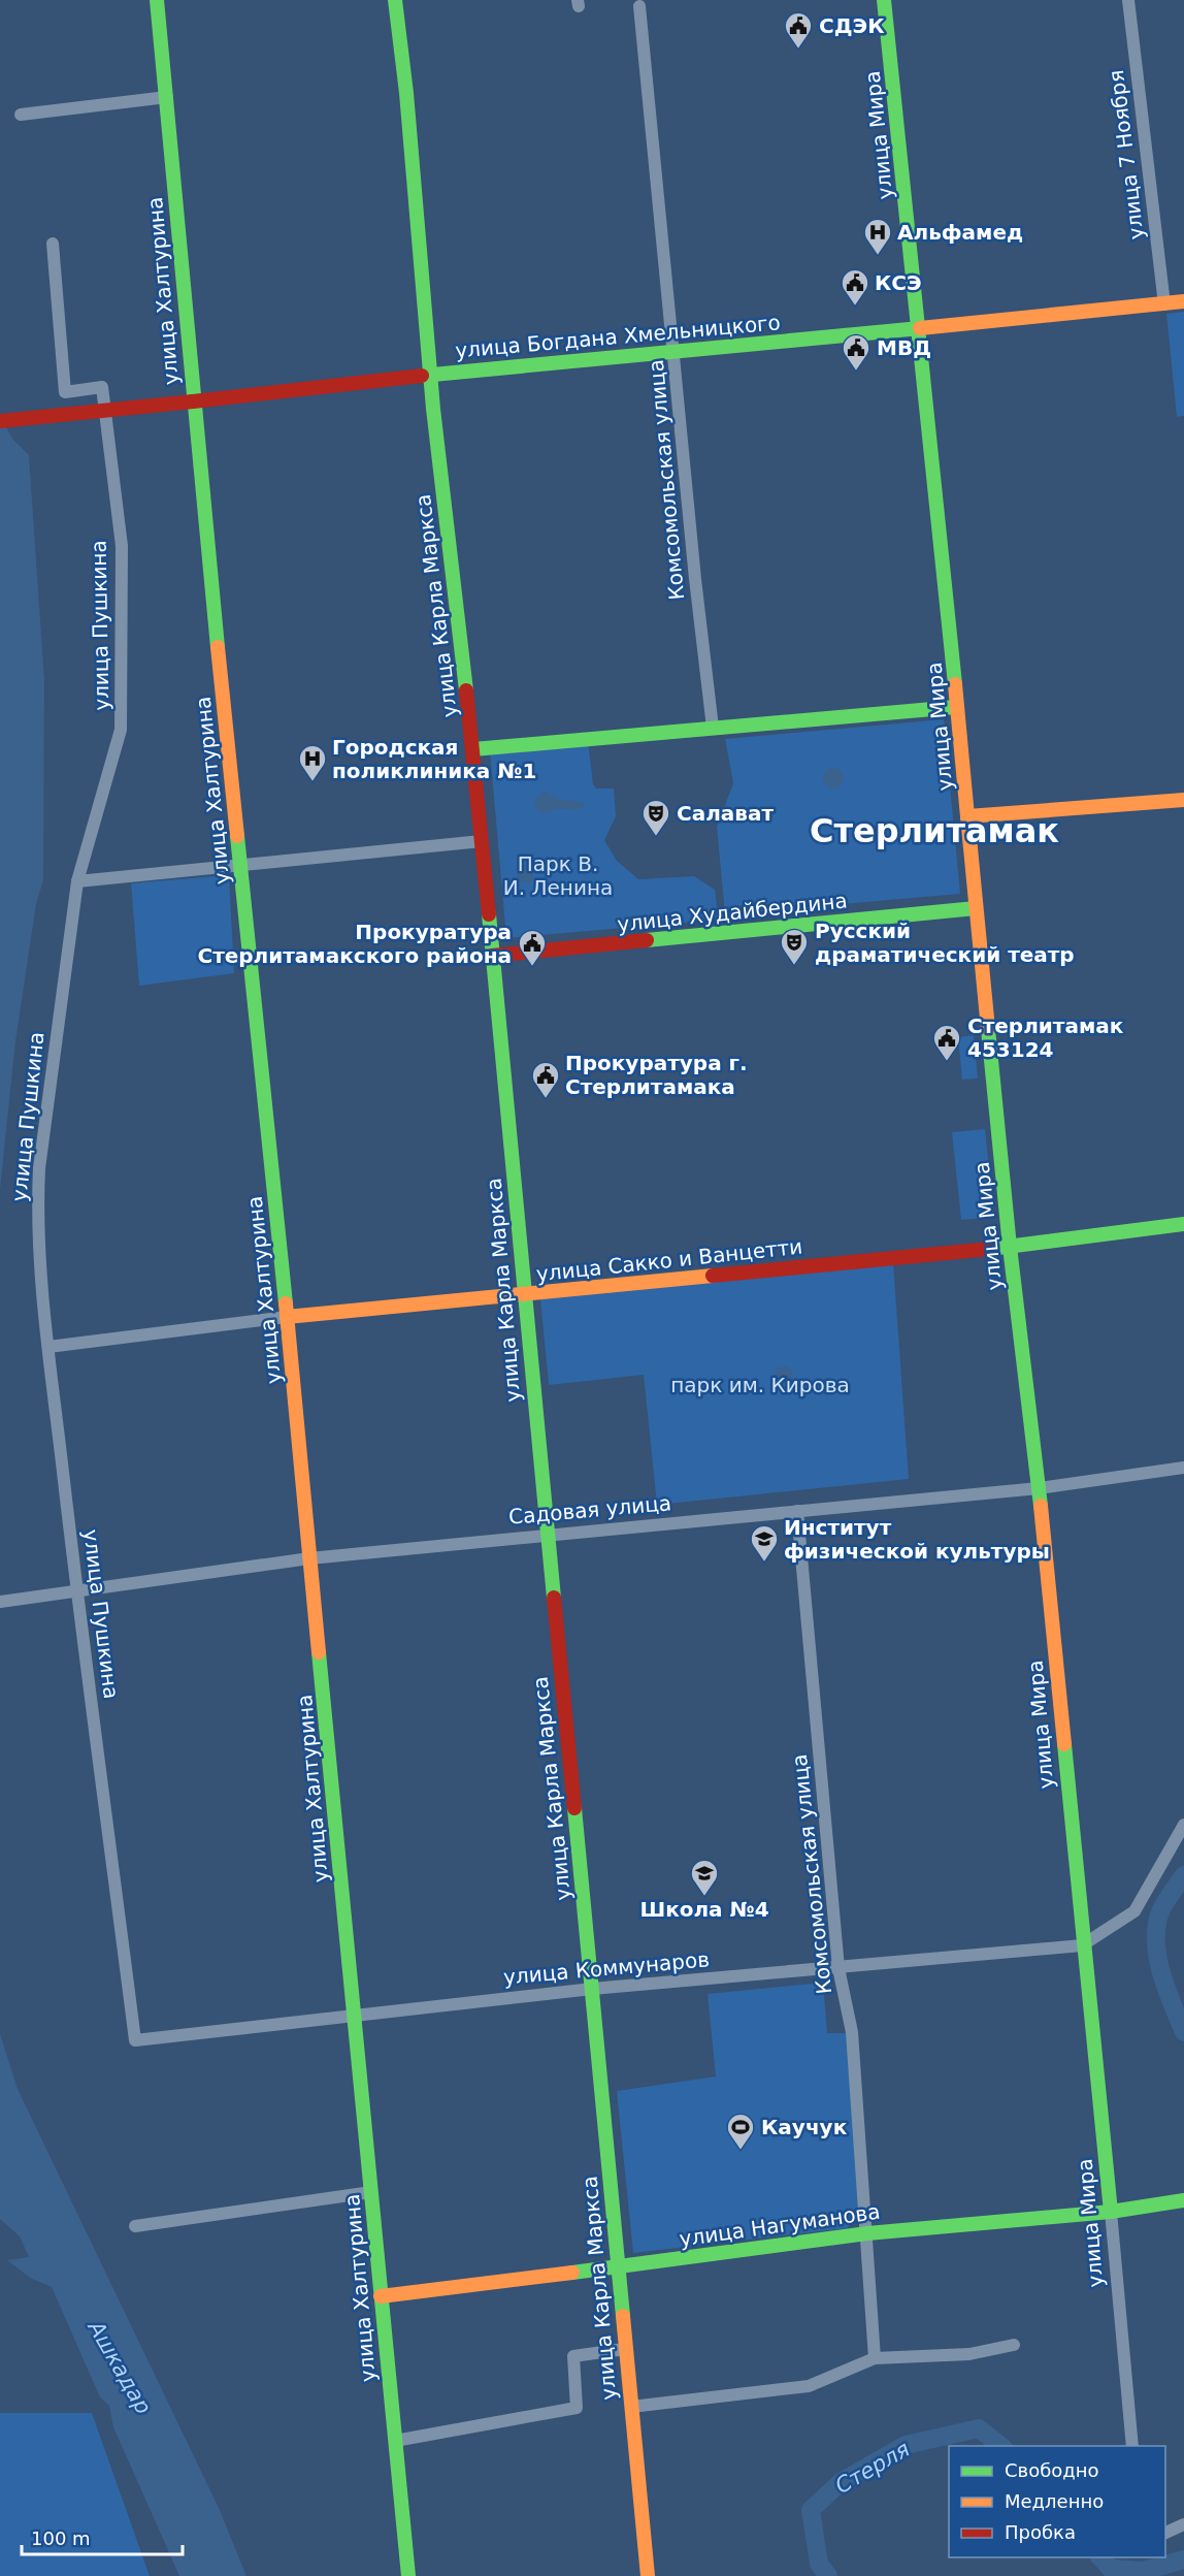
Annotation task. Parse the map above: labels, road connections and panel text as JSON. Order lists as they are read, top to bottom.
{
  "streets": {
    "main road": [
      "улица Мира",
      "улица Халтурина",
      "улица Богдана Хмельницкого",
      "улица Карла Маркса",
      "улица Худайбердина",
      "улица Сакко и Ванцетти",
      "улица Нагуманова"
    ],
    "street": [
      "улица 7 Ноября",
      "Комсомольская улица",
      "улица Пушкина",
      "Садовая улица",
      "улица Коммунаров"
    ]
  },
  "crossings": [
    ["улица Мира", "улица Богдана Хмельницкого"],
    ["улица Мира", "улица Худайбердина"],
    ["улица Мира", "улица Сакко и Ванцетти"],
    ["улица Мира", "Садовая улица"],
    ["улица Мира", "улица Коммунаров"],
    ["улица Мира", "улица Нагуманова"],
    ["улица 7 Ноября", "улица Богдана Хмельницкого"],
    ["улица Халтурина", "улица Богдана Хмельницкого"],
    ["улица Халтурина", "улица Сакко и Ванцетти"],
    ["улица Халтурина", "Садовая улица"],
    ["улица Халтурина", "улица Коммунаров"],
    ["улица Халтурина", "улица Нагуманова"],
    ["улица Богдана Хмельницкого", "Комсомольская улица"],
    ["улица Богдана Хмельницкого", "улица Карла Маркса"],
    ["улица Богдана Хмельницкого", "улица Пушкина"],
    ["Комсомольская улица", "Садовая улица"],
    ["Комсомольская улица", "улица Коммунаров"],
    ["Комсомольская улица", "улица Нагуманова"],
    ["улица Карла Маркса", "улица Худайбердина"],
    ["улица Карла Маркса", "улица Сакко и Ванцетти"],
    ["улица Карла Маркса", "Садовая улица"],
    ["улица Карла Маркса", "улица Коммунаров"],
    ["улица Карла Маркса", "улица Нагуманова"],
    ["улица Пушкина", "улица Сакко и Ванцетти"],
    ["улица Пушкина", "Садовая улица"],
    ["улица Пушкина", "улица Коммунаров"]
  ],
  "districts": ["Стерлитамак"],
  "water": ["Ашкадар", "Стерля"],
  "parks": ["Парк В. И. Ленина", "парк им. Кирова"],
  "places": {
    "public building": [
      "СДЭК",
      "КСЭ",
      "МВД",
      "Прокуратура Стерлитамакского района",
      "Стерлитамак 453124",
      "Прокуратура г. Стерлитамака"
    ],
    "hospital": ["Альфамед", "Городская поликлиника №1"],
    "theatre": ["Салават", "Русский драматический театр"],
    "school or university": ["Институт физической культуры", "Школа №4"],
    "sports": ["Каучук"]
  },
  "legend": ["Свободно", "Медленно", "Пробка"],
  "scale_bar": "100 m"
}
